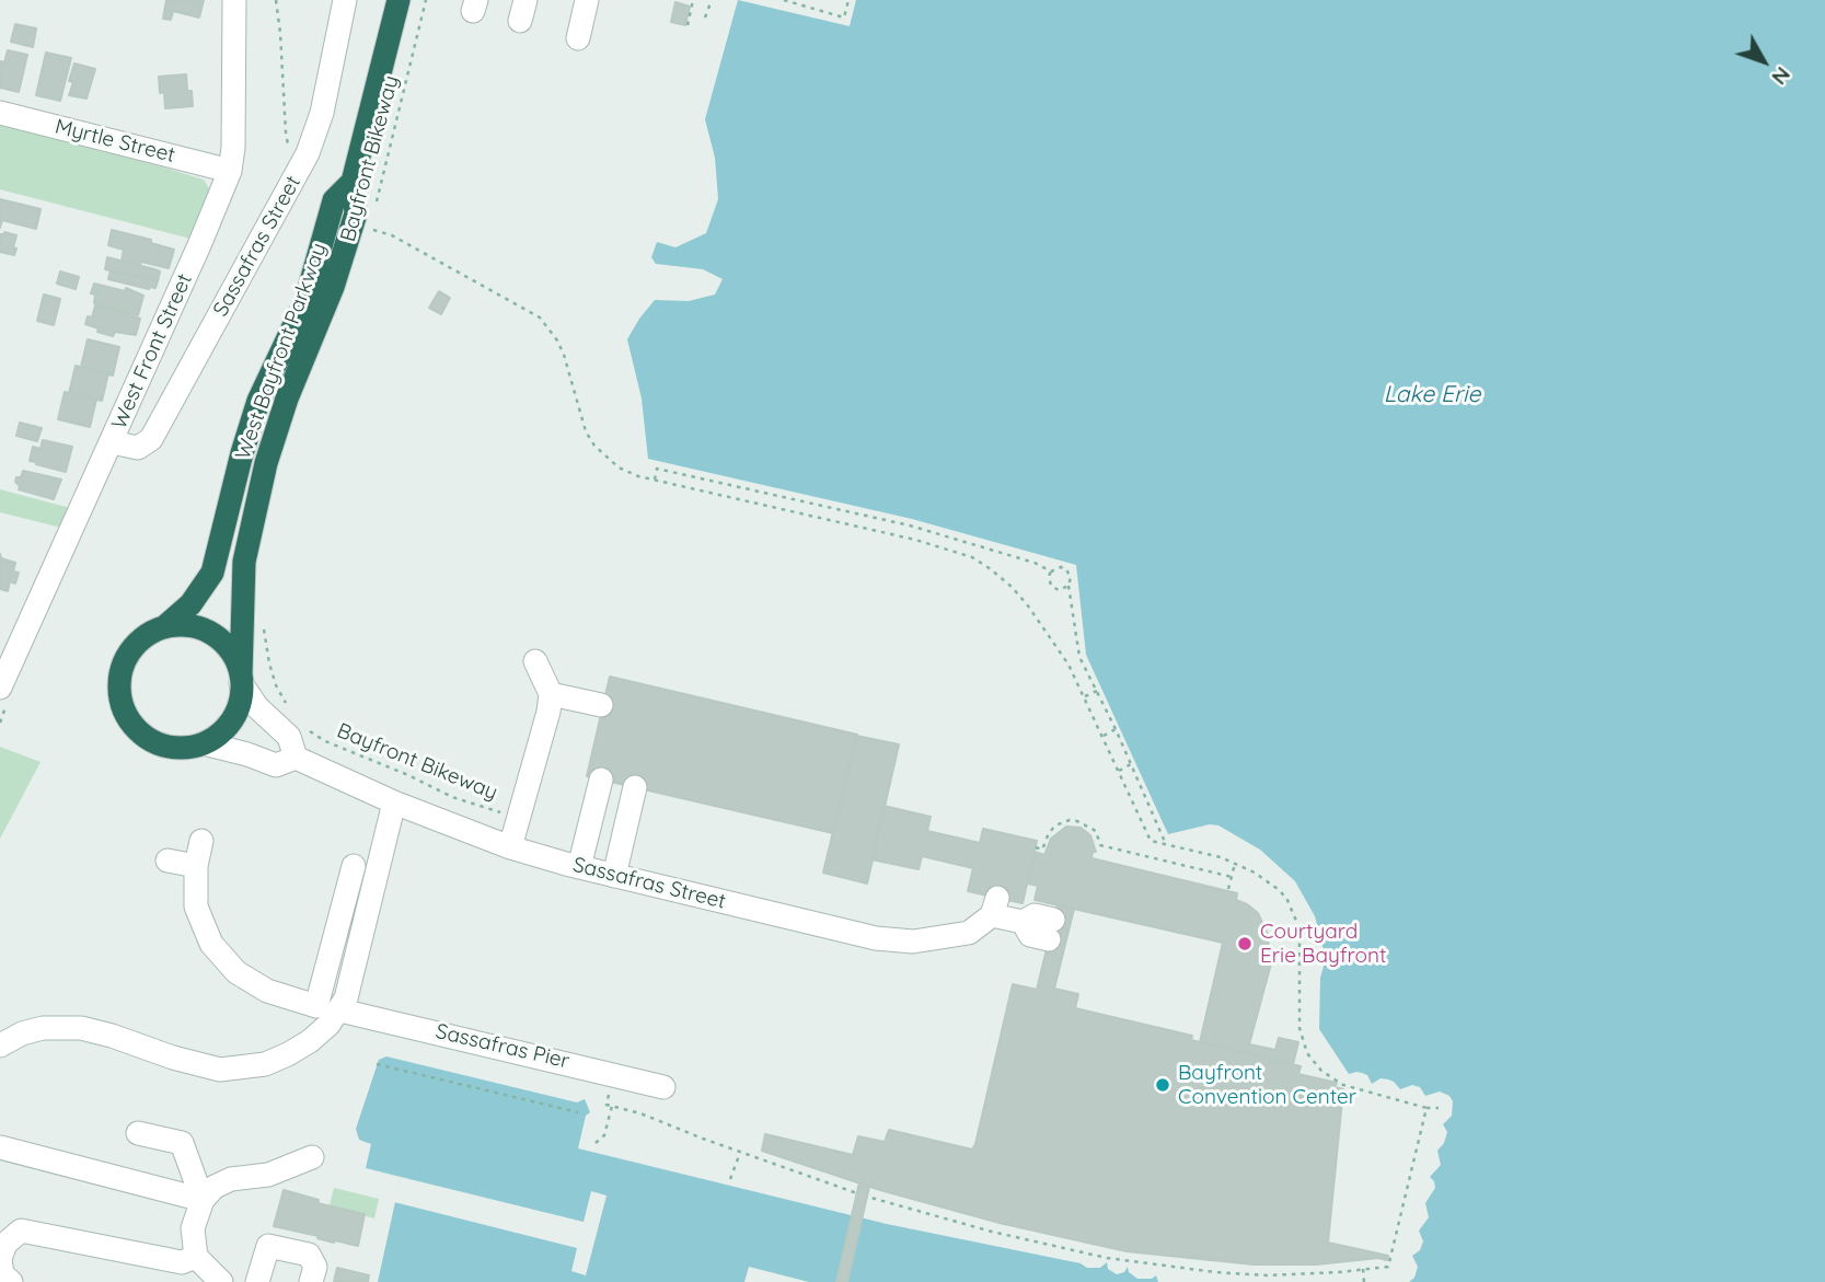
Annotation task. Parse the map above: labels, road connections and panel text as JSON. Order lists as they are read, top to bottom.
{
  "streets": {
    "highway": ["West Bayfront Parkway"],
    "street": [
      "Myrtle Street",
      "Sassafras Street",
      "West Front Street",
      "Sassafras Pier"
    ],
    "path": ["Bayfront Bikeway"]
  },
  "crossings": [
    ["Myrtle Street", "West Front Street"],
    ["Sassafras Street", "West Front Street"],
    ["Sassafras Street", "West Bayfront Parkway"]
  ],
  "water": ["Lake Erie"],
  "places": ["Courtyard Erie Bayfront", "Bayfront Convention Center"],
  "north": "bottom right"
}
